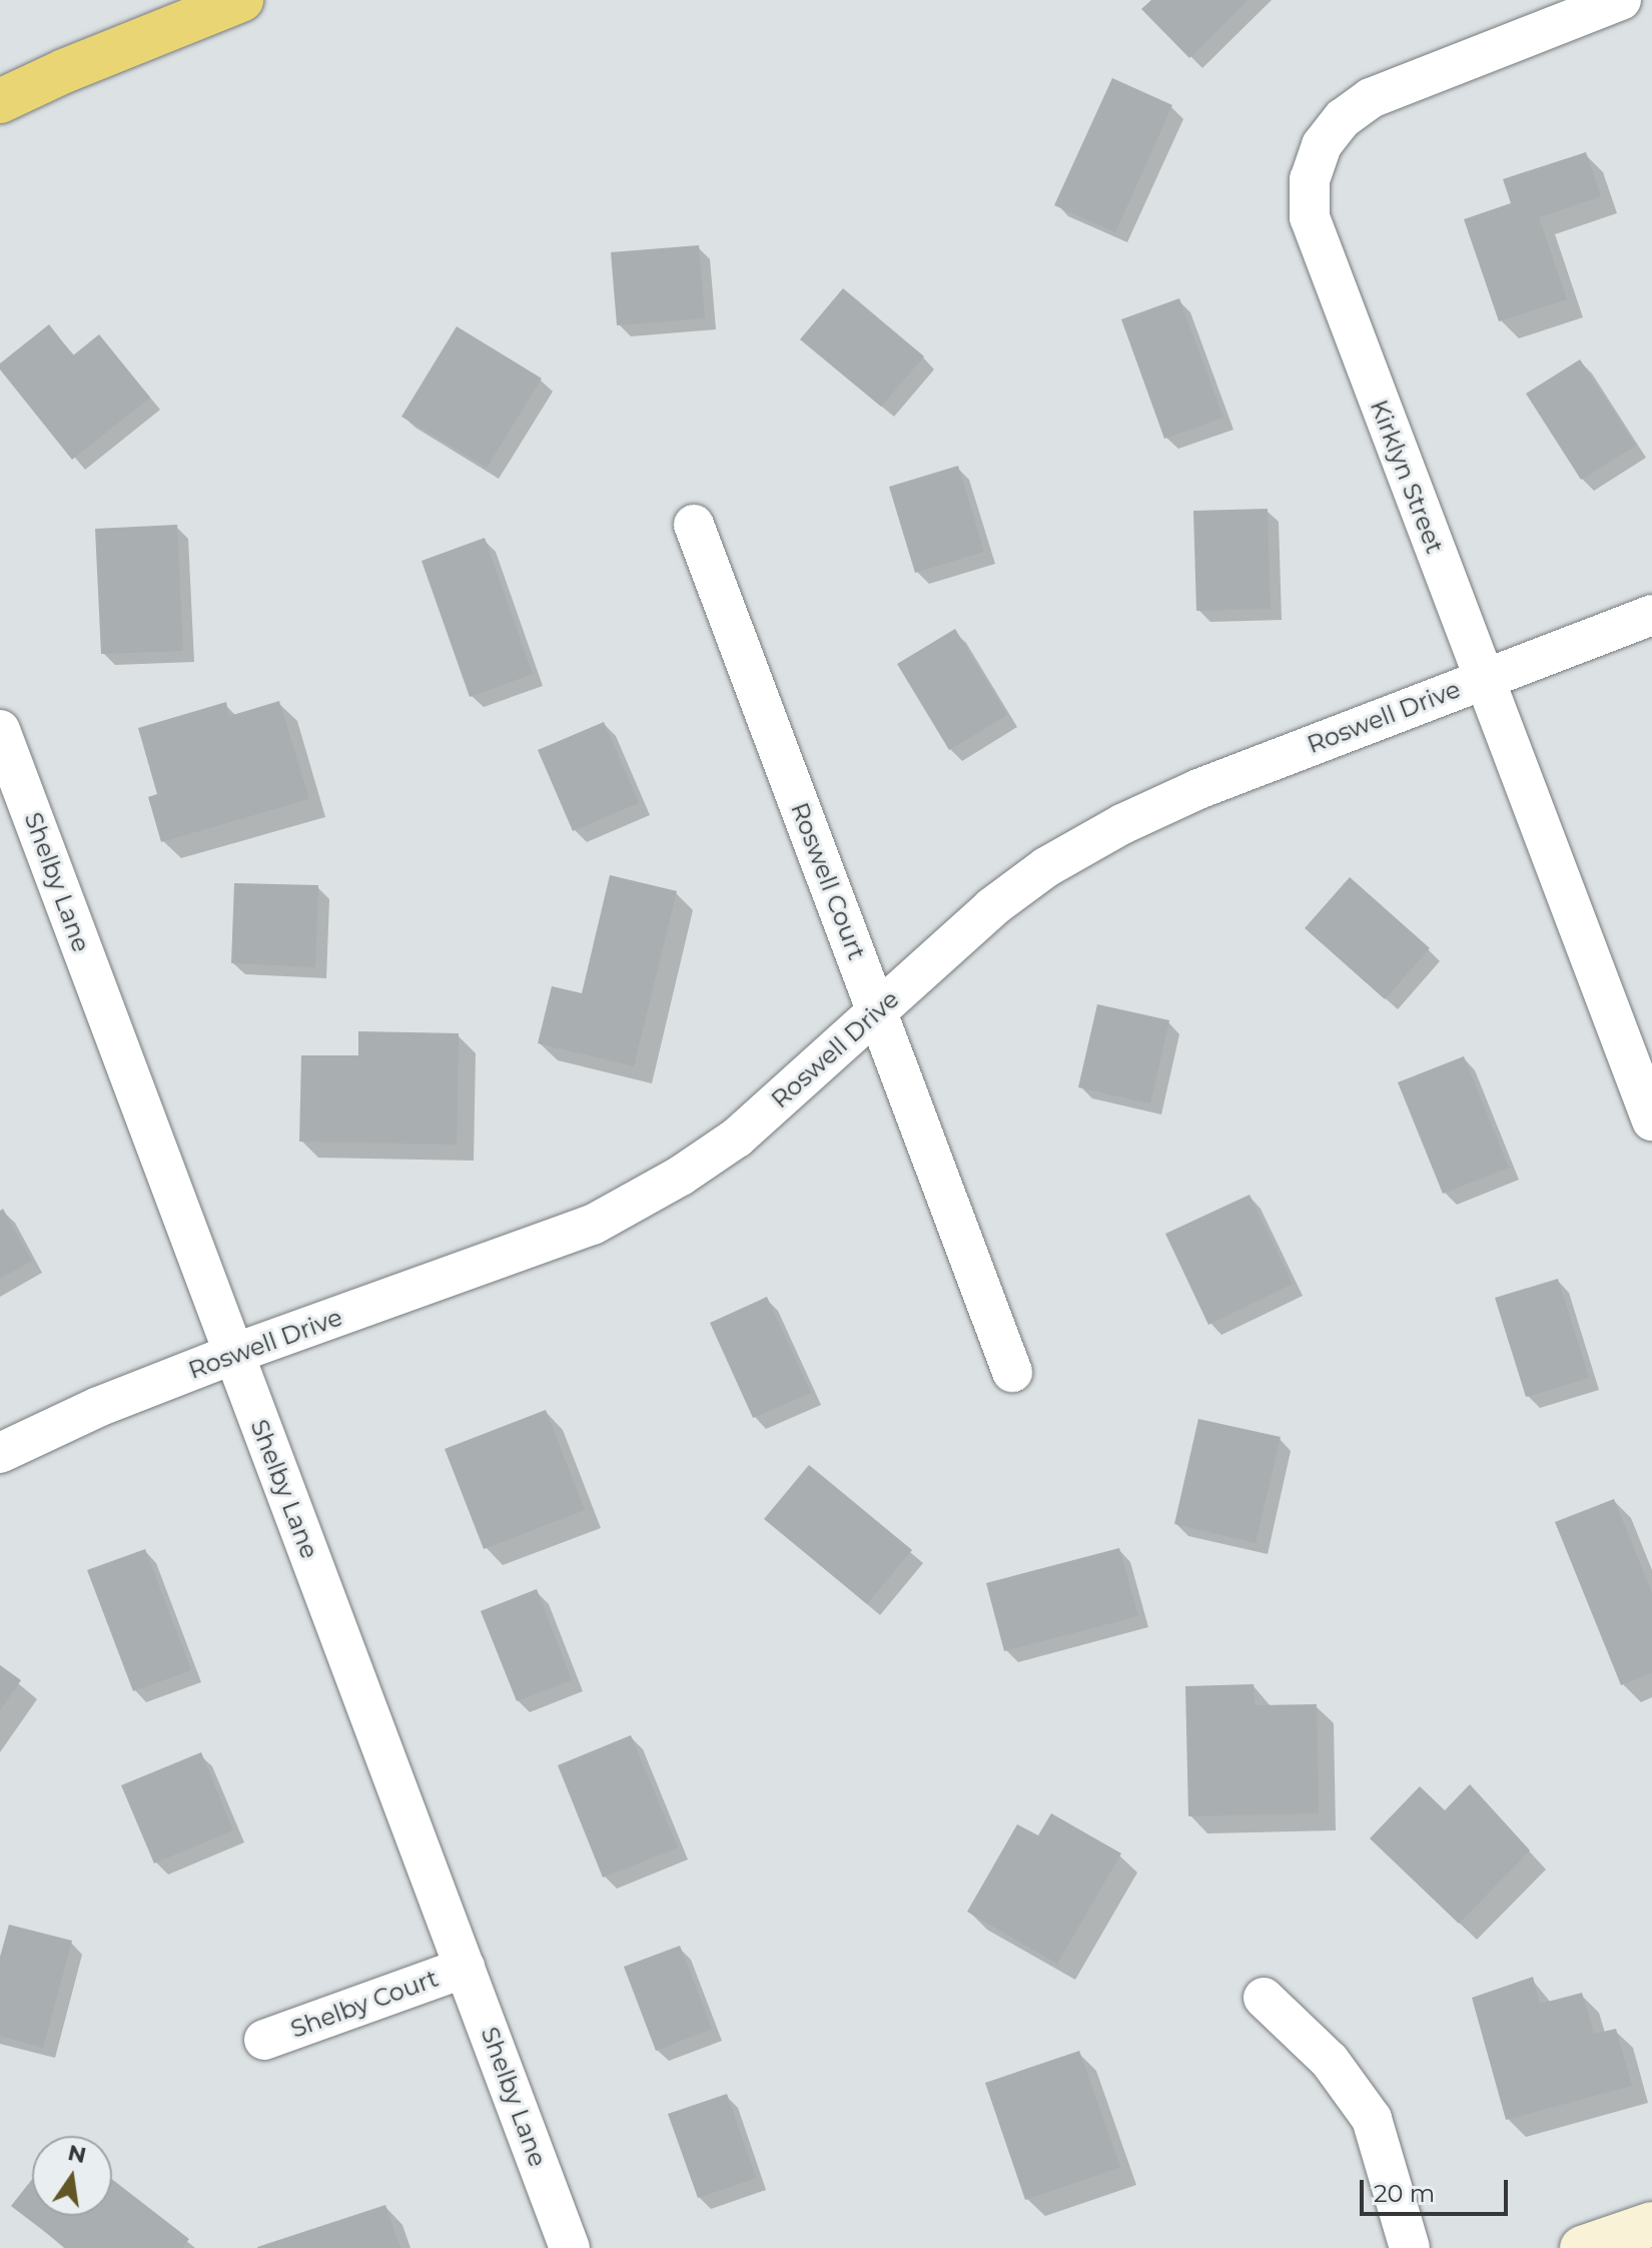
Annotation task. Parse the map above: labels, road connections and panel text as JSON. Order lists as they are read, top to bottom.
{
  "streets": {
    "street": [
      "Kirklyn Street",
      "Roswell Drive",
      "Roswell Court",
      "Shelby Lane",
      "Shelby Court"
    ]
  },
  "crossings": [
    ["Kirklyn Street", "Roswell Drive"],
    ["Roswell Drive", "Roswell Court"],
    ["Roswell Drive", "Shelby Lane"],
    ["Shelby Lane", "Shelby Court"]
  ],
  "scale_bar": "20 m",
  "north": "top"
}
